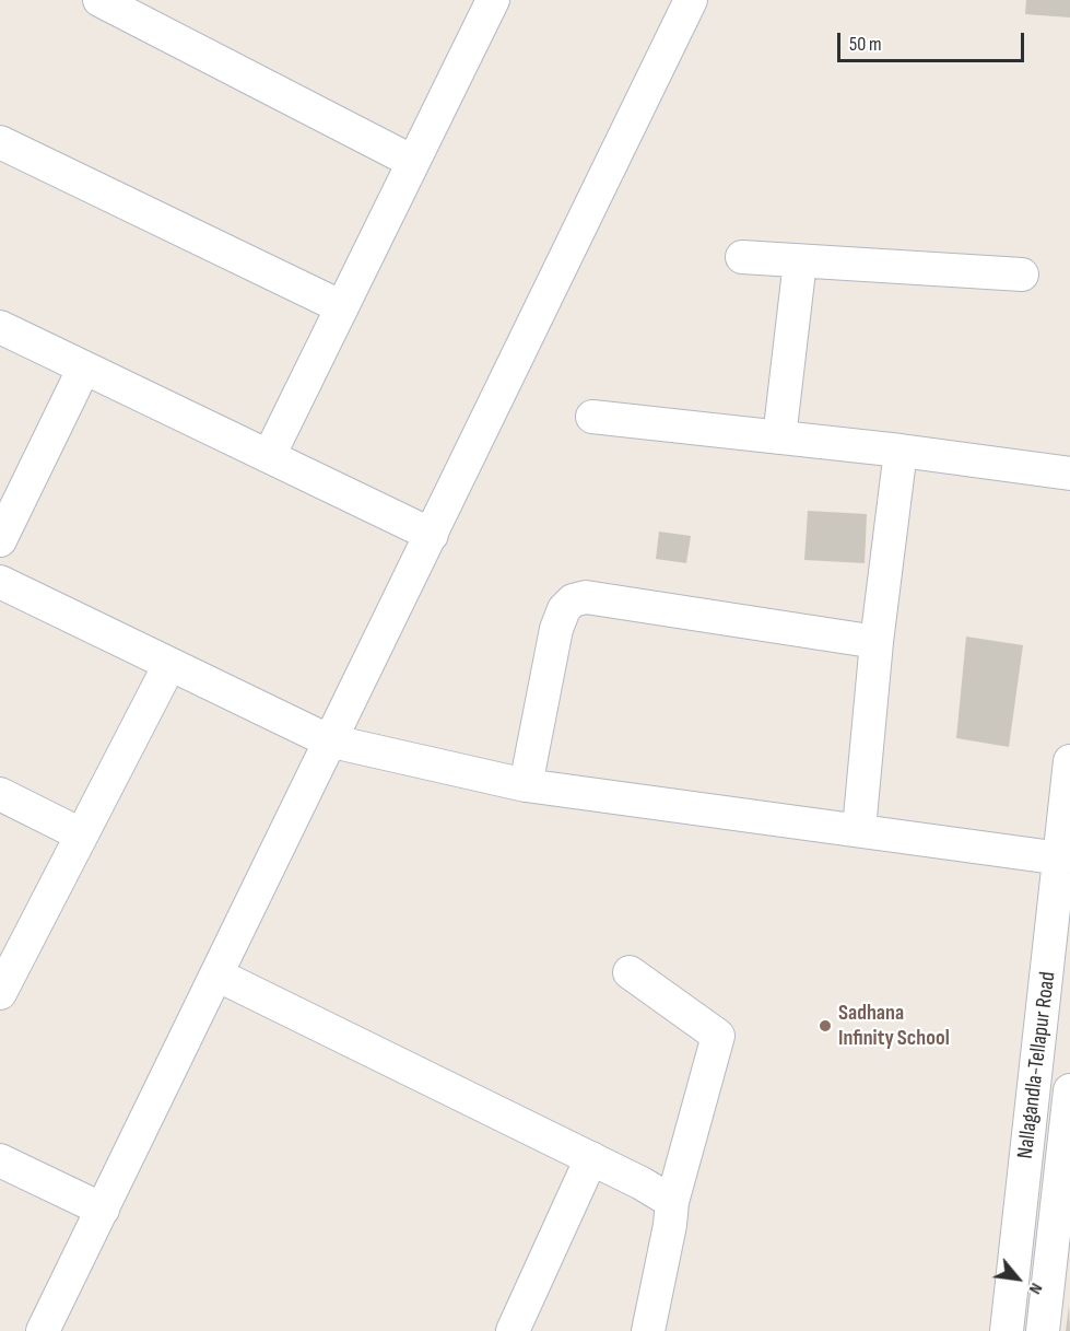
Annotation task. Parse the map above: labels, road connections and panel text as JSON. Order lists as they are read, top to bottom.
{
  "streets": {
    "street": ["Nallagandla-Tellapur Road"]
  },
  "places": ["Sadhana Infinity School"],
  "scale_bar": "50 m",
  "north": "bottom right"
}
